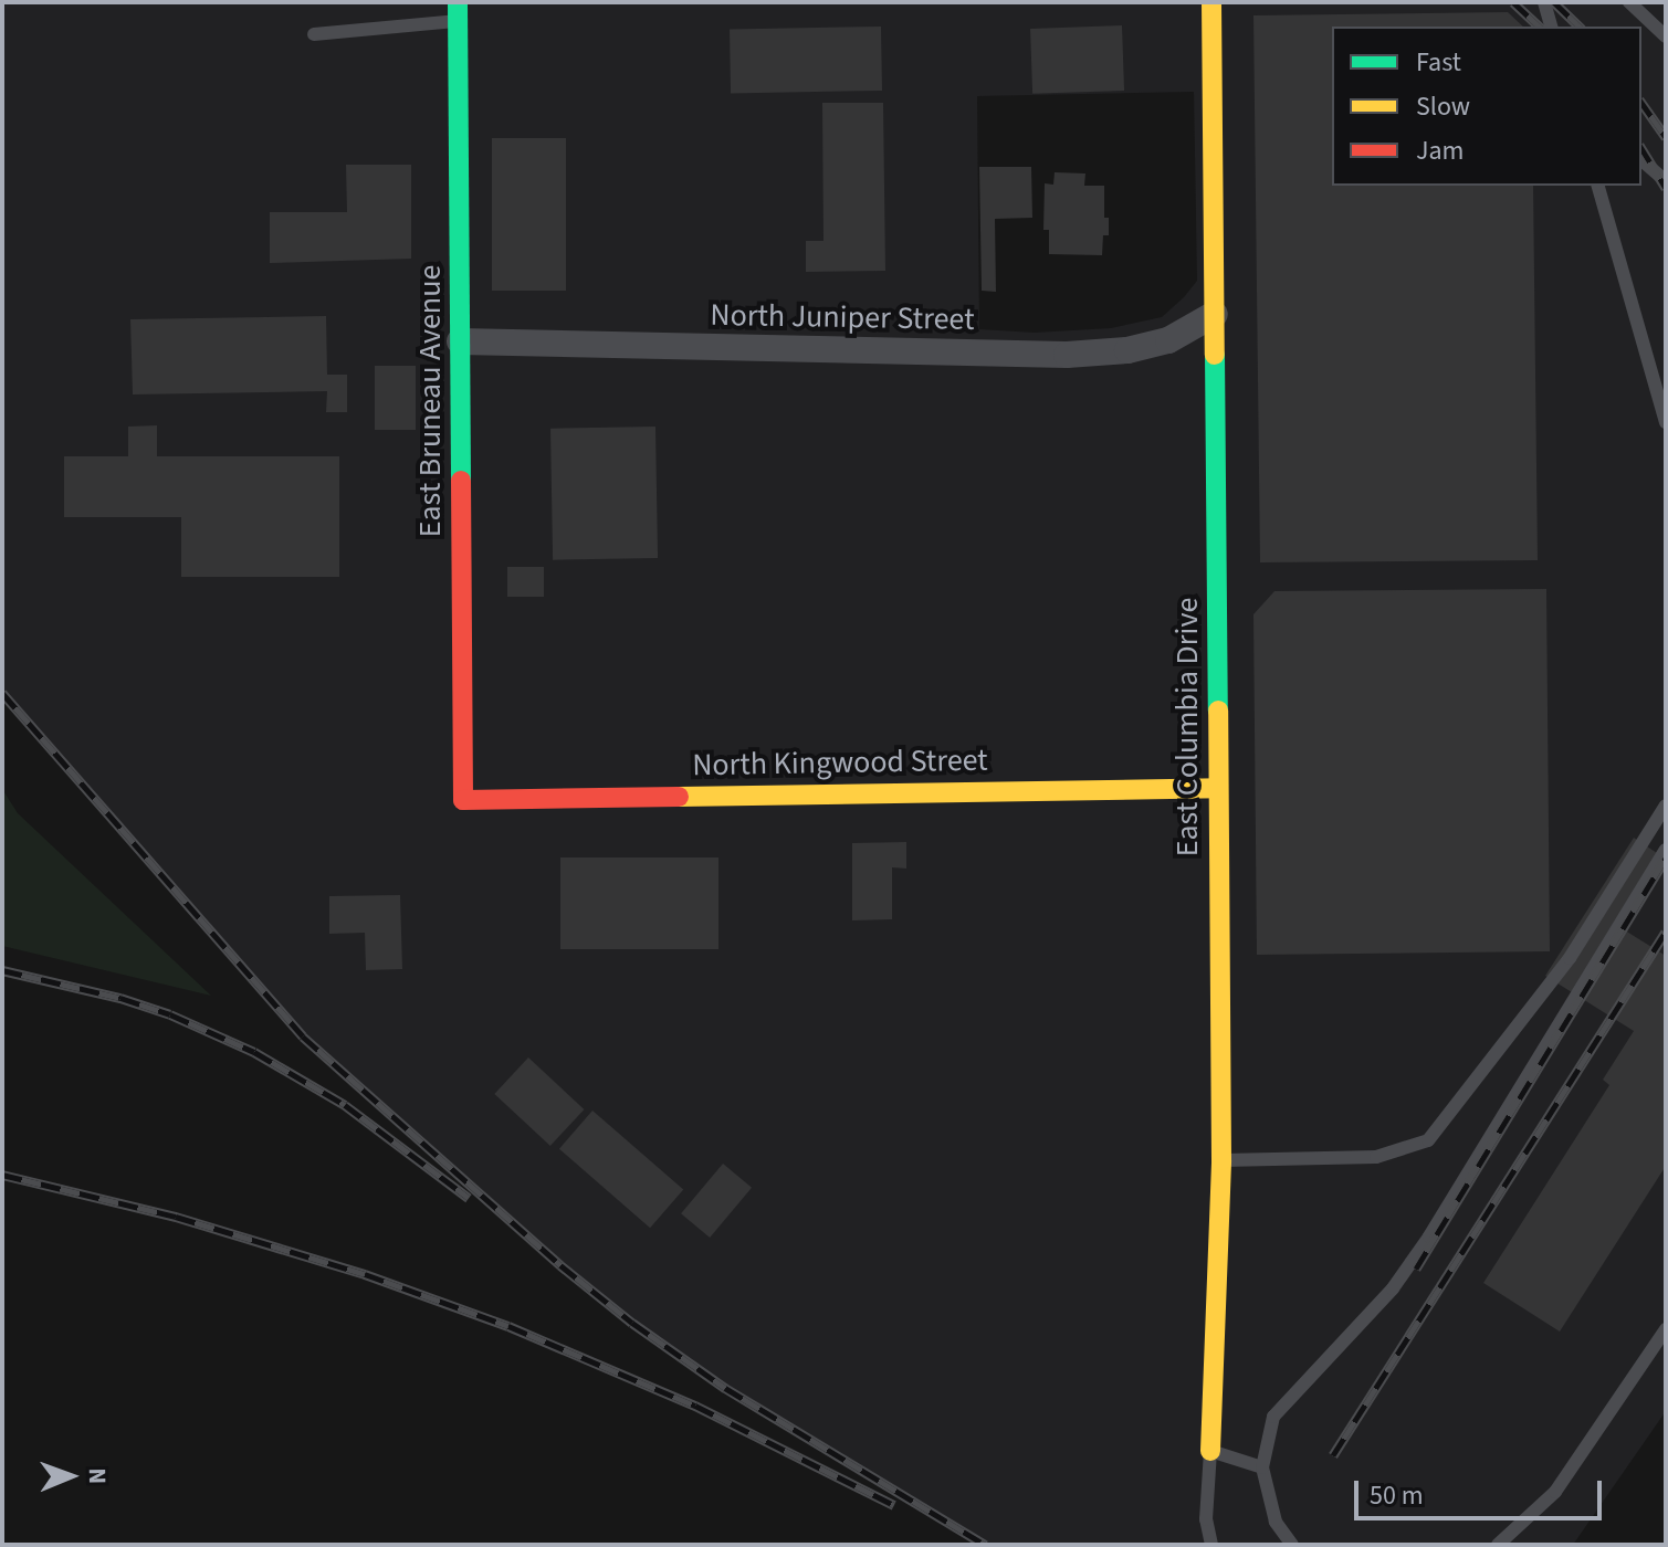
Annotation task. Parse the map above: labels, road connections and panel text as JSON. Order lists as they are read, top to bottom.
{
  "streets": {
    "street": [
      "North Juniper Street",
      "East Bruneau Avenue",
      "East Columbia Drive",
      "North Kingwood Street"
    ]
  },
  "crossings": [
    ["North Juniper Street", "East Bruneau Avenue"],
    ["North Juniper Street", "East Columbia Drive"],
    ["East Bruneau Avenue", "North Kingwood Street"],
    ["East Columbia Drive", "North Kingwood Street"]
  ],
  "legend": ["Fast", "Slow", "Jam"],
  "scale_bar": "50 m",
  "north": "right"
}
